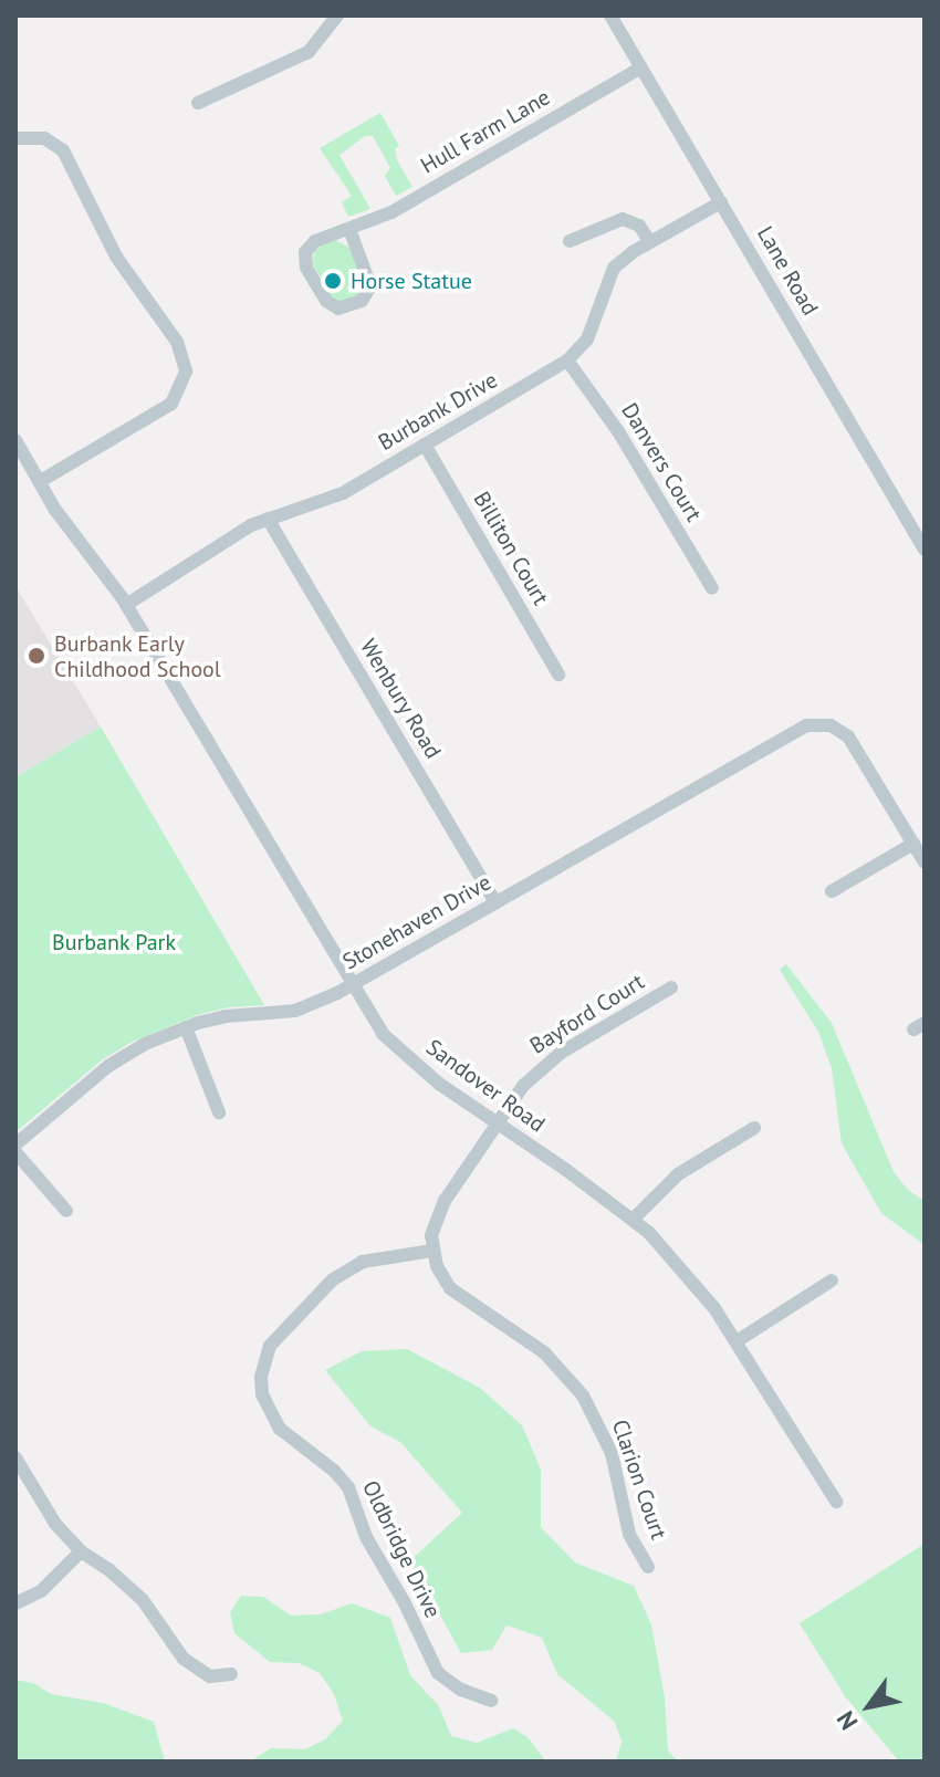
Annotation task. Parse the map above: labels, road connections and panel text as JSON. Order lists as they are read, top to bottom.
{
  "streets": {
    "street": [
      "Hull Farm Lane",
      "Lane Road",
      "Burbank Drive",
      "Danvers Court",
      "Billiton Court",
      "Wenbury Road",
      "Stonehaven Drive",
      "Bayford Court",
      "Sandover Road",
      "Clarion Court",
      "Oldbridge Drive"
    ]
  },
  "crossings": [
    ["Hull Farm Lane", "Lane Road"],
    ["Lane Road", "Burbank Drive"],
    ["Burbank Drive", "Danvers Court"],
    ["Burbank Drive", "Billiton Court"],
    ["Burbank Drive", "Wenbury Road"],
    ["Burbank Drive", "Sandover Road"],
    ["Wenbury Road", "Stonehaven Drive"],
    ["Stonehaven Drive", "Sandover Road"],
    ["Bayford Court", "Sandover Road"],
    ["Clarion Court", "Oldbridge Drive"]
  ],
  "parks": ["Burbank Park"],
  "places": ["Horse Statue", "Burbank Early Childhood School"],
  "north": "bottom left"
}
